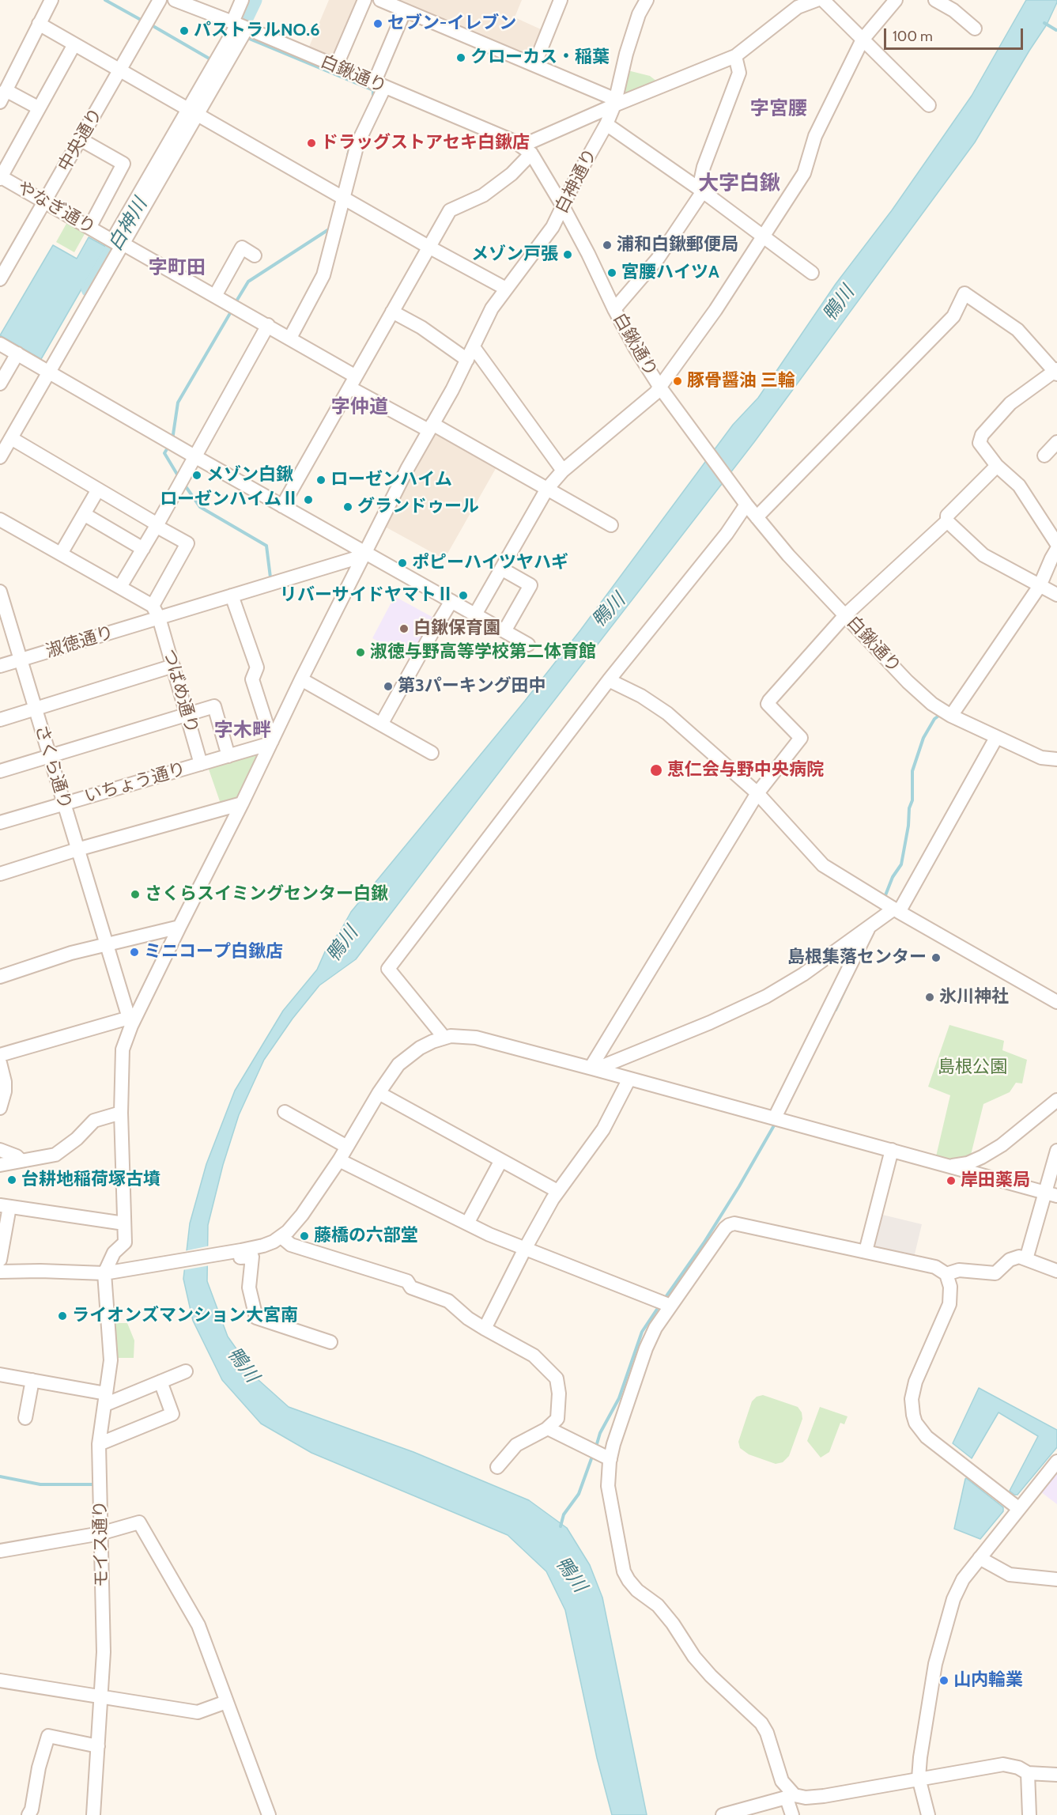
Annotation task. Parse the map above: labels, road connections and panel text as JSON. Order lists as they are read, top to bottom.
{
  "streets": {
    "street": [
      "白鍬通り",
      "中央通り",
      "白神通り",
      "やなぎ通り",
      "淑徳通り",
      "つばめ通り",
      "さくら通り",
      "いちょう通り",
      "モイス通り"
    ]
  },
  "crossings": [
    ["白鍬通り", "白神通り"],
    ["中央通り", "やなぎ通り"],
    ["白神通り", "やなぎ通り"],
    ["白神通り", "淑徳通り"],
    ["白神通り", "さくら通り"],
    ["白神通り", "いちょう通り"],
    ["白神通り", "モイス通り"],
    ["淑徳通り", "つばめ通り"],
    ["淑徳通り", "さくら通り"],
    ["つばめ通り", "いちょう通り"],
    ["さくら通り", "いちょう通り"]
  ],
  "districts": [
    "字宮腰",
    "大字白鍬",
    "字町田",
    "字仲道",
    "字木畔"
  ],
  "water": ["白神川", "鴨川"],
  "parks": ["島根公園"],
  "places": [
    "セブン-イレブン",
    "パストラルNO.6",
    "クローカス・稲葉",
    "ドラッグストアセキ白鍬店",
    "浦和白鍬郵便局",
    "メゾン戸張",
    "宮腰ハイツA",
    "豚骨醤油 三輪",
    "メゾン白鍬",
    "ローゼンハイム",
    "ローゼンハイムⅡ",
    "グランドゥール",
    "ポピーハイツヤハギ",
    "リバーサイドヤマトⅡ",
    "白鍬保育園",
    "淑徳与野高等学校第二体育館",
    "第3パーキング田中",
    "恵仁会与野中央病院",
    "さくらスイミングセンター白鍬",
    "ミニコープ白鍬店",
    "島根集落センター",
    "氷川神社",
    "台耕地稲荷塚古墳",
    "岸田薬局",
    "藤橋の六部堂",
    "ライオンズマンション大宮南",
    "山内輪業"
  ],
  "scale_bar": "100 m"
}
